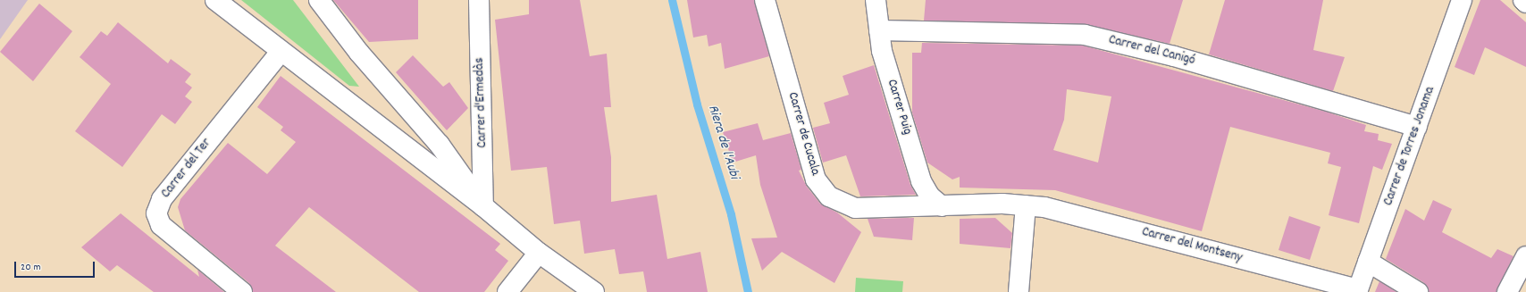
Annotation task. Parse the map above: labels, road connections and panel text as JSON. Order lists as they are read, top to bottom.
{
  "streets": {
    "street": [
      "Carrer del Canigó",
      "Carrer d'Ermedàs",
      "Carrer Puig",
      "Carrer de Cucala",
      "Carrer de Torres Jonama",
      "Carrer del Ter",
      "Carrer del Montseny"
    ]
  },
  "crossings": [
    ["Carrer del Canigó", "Carrer Puig"],
    ["Carrer del Canigó", "Carrer de Torres Jonama"],
    ["Carrer Puig", "Carrer de Cucala"],
    ["Carrer de Cucala", "Carrer del Montseny"],
    ["Carrer de Torres Jonama", "Carrer del Montseny"]
  ],
  "water": ["Riera de l'Aubi"],
  "scale_bar": "20 m"
}
